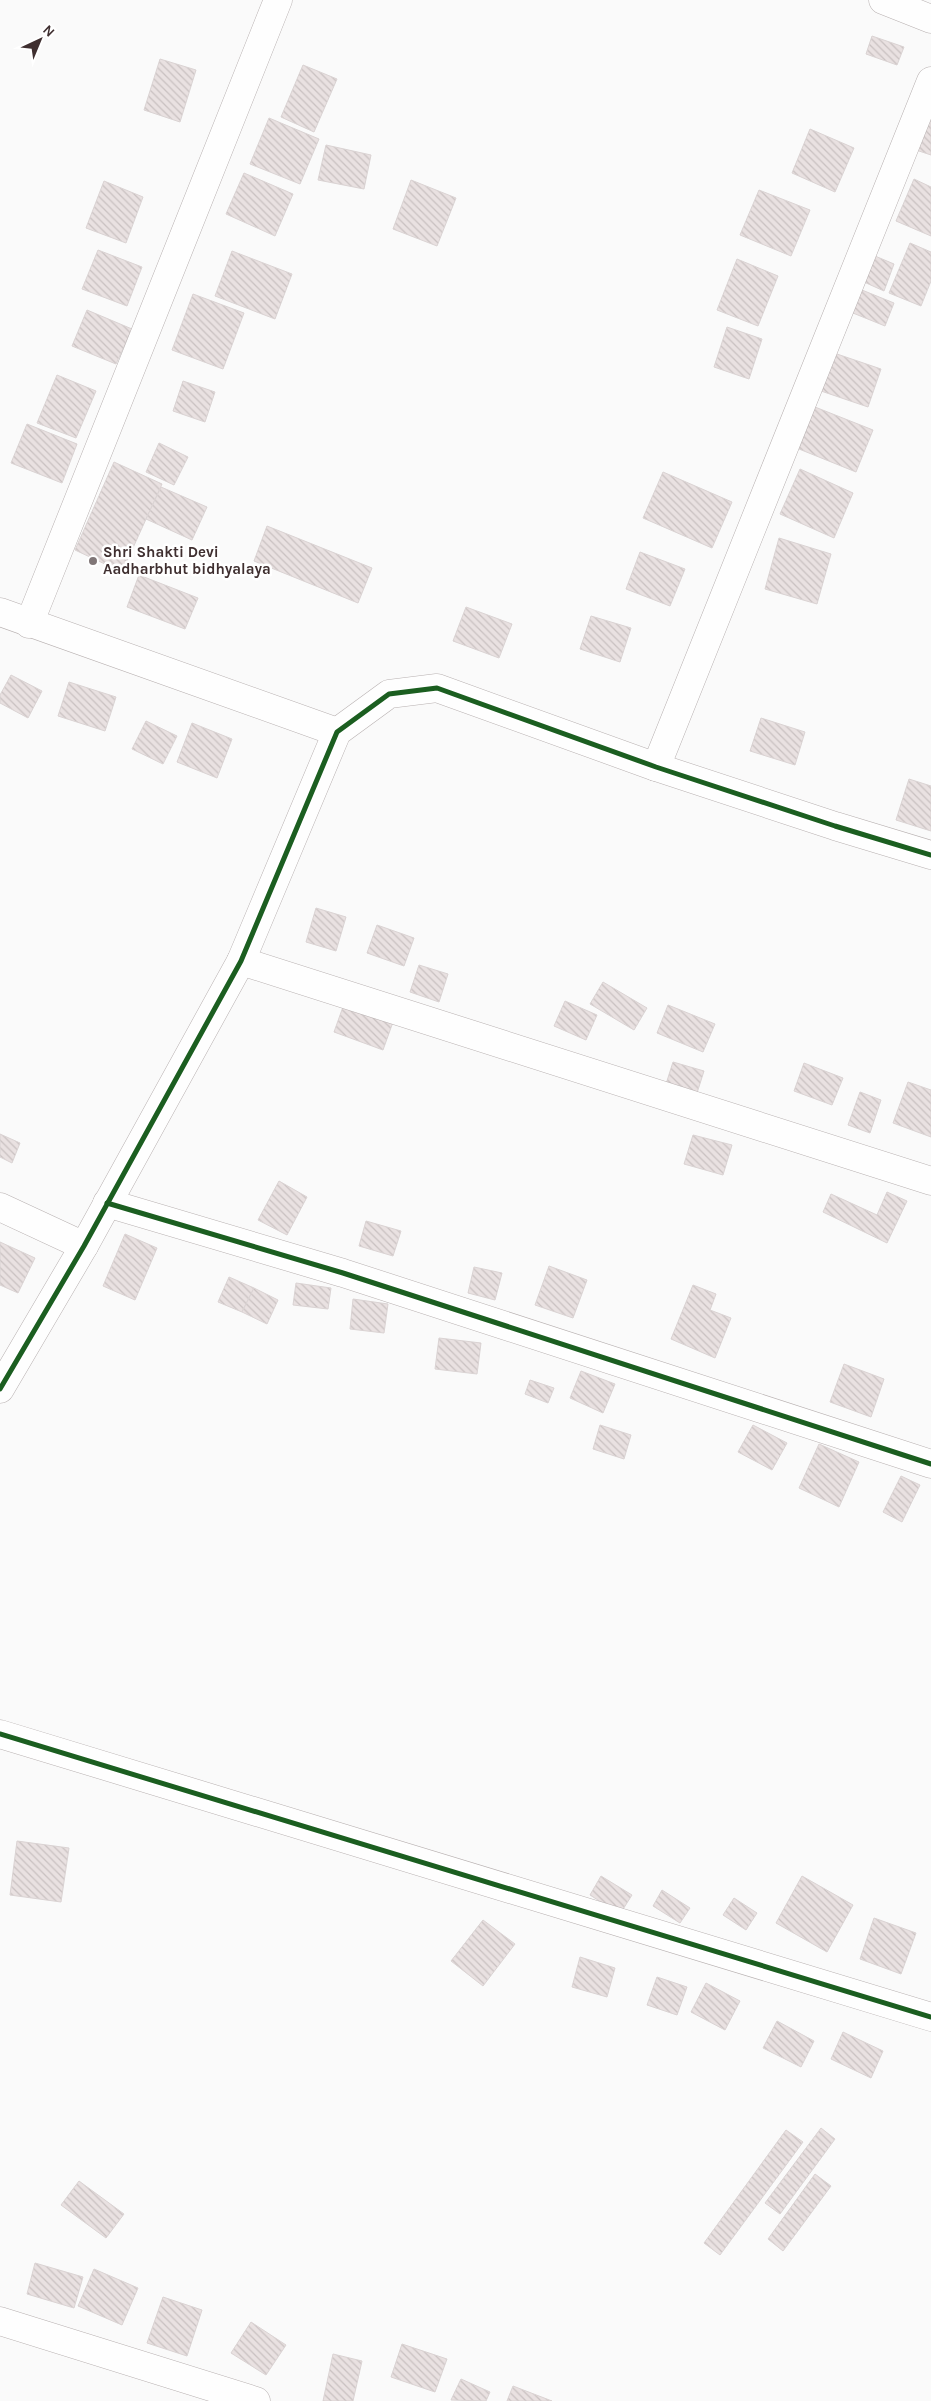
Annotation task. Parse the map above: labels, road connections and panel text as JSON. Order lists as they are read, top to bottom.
{
  "places": ["Shri Shakti Devi Aadharbhut bidhyalaya"],
  "north": "top right"
}
